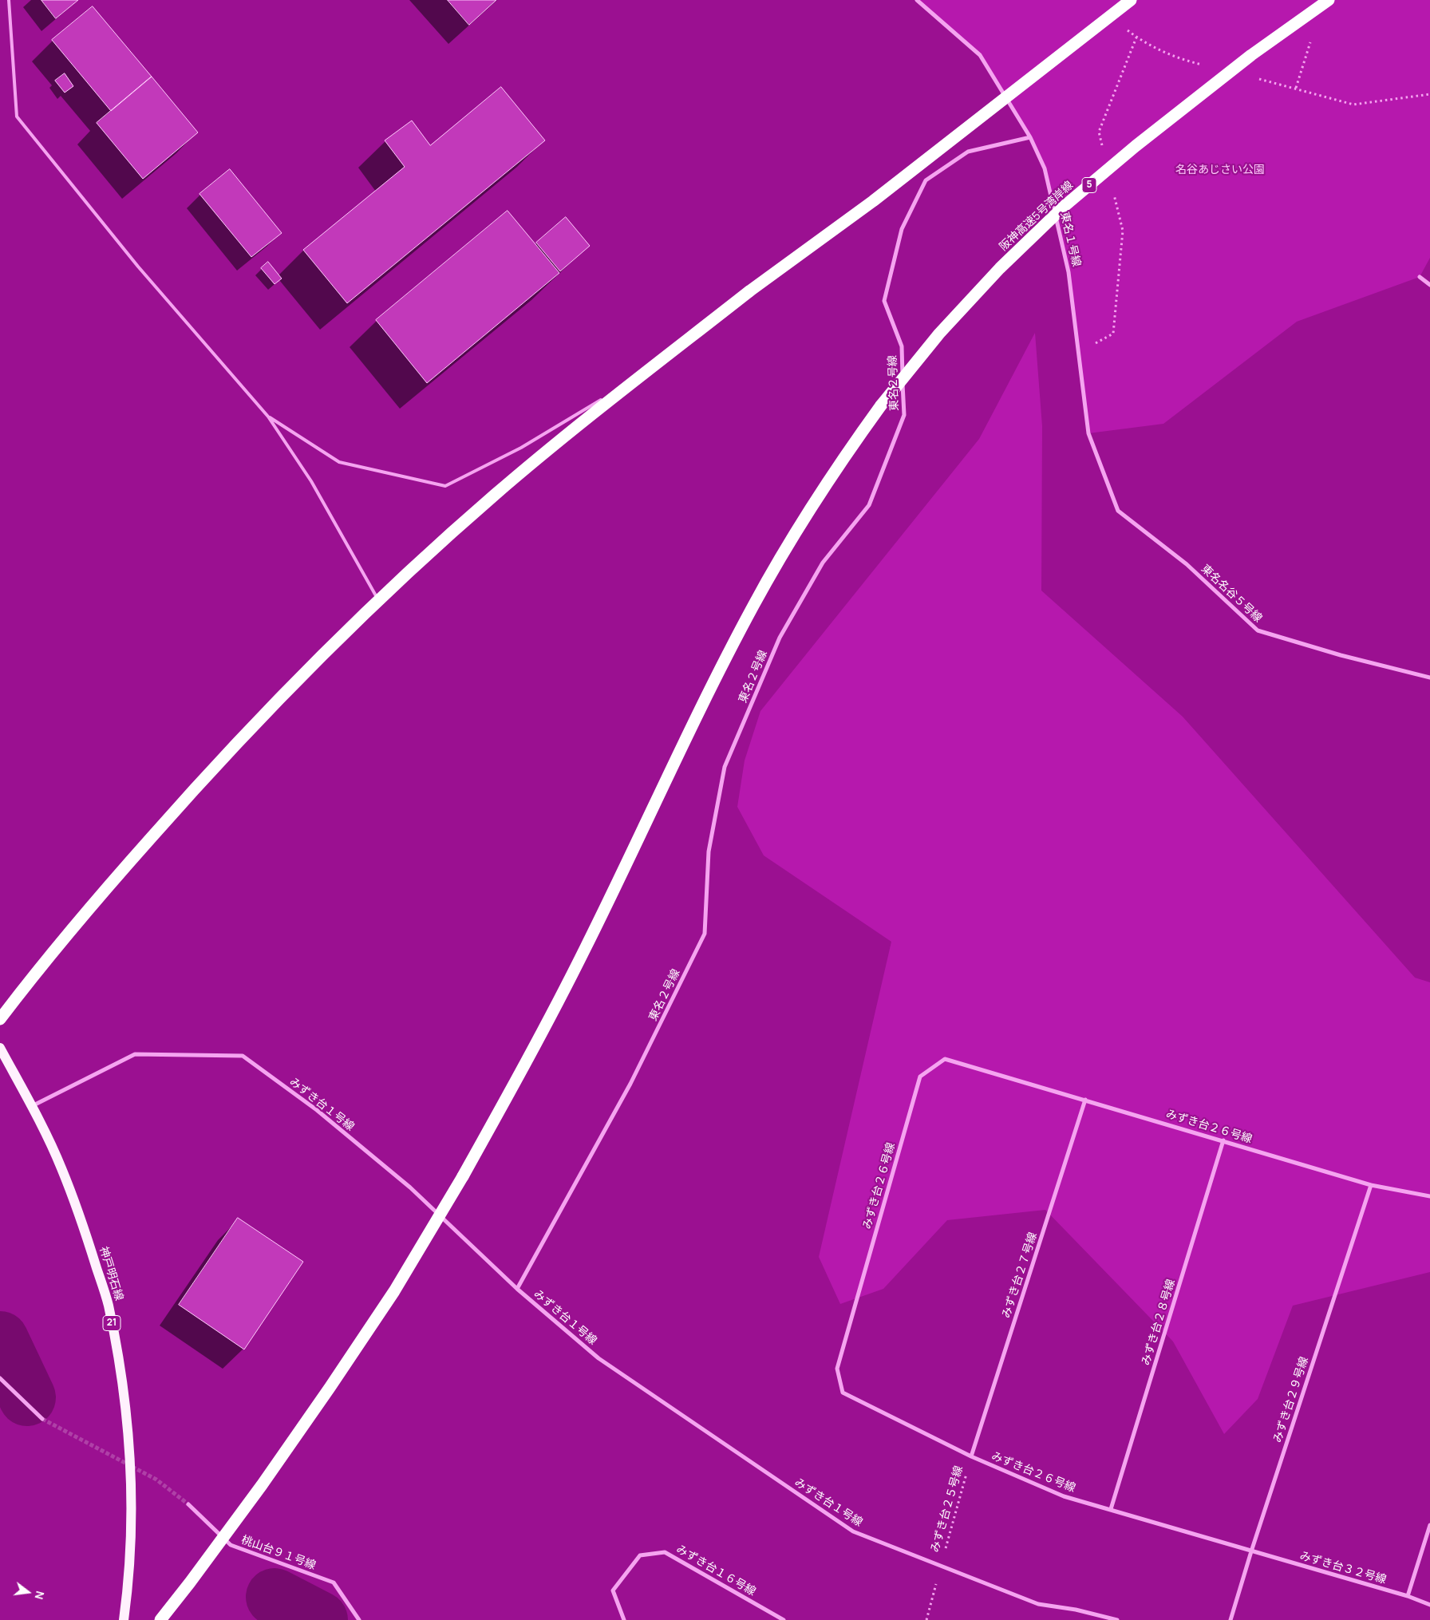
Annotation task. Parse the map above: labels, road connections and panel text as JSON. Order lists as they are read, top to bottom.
{
  "streets": {
    "highway": ["5", "阪神高速5号湾岸線"],
    "main road": ["神戸明石線", "21"],
    "street": [
      "東名１号線",
      "東名２号線",
      "東名名谷５号線",
      "みずき台１号線",
      "みずき台２６号線",
      "みずき台２７号線",
      "みずき台２８号線",
      "みずき台２９号線",
      "桃山台９１号線",
      "みずき台３２号線",
      "みずき台１６号線"
    ],
    "path": ["みずき台２５号線"]
  },
  "crossings": [
    ["東名１号線", "東名２号線"],
    ["東名１号線", "東名名谷５号線"],
    ["東名２号線", "みずき台１号線"],
    ["みずき台１号線", "神戸明石線"],
    ["みずき台１号線", "みずき台２５号線"],
    ["みずき台２６号線", "みずき台２７号線"],
    ["みずき台２６号線", "みずき台２８号線"],
    ["みずき台２６号線", "みずき台２９号線"],
    ["みずき台２６号線", "みずき台２５号線"],
    ["みずき台２６号線", "みずき台３２号線"],
    ["みずき台２７号線", "みずき台２５号線"],
    ["みずき台２９号線", "みずき台３２号線"]
  ],
  "parks": ["名谷あじさい公園"],
  "north": "right"
}
